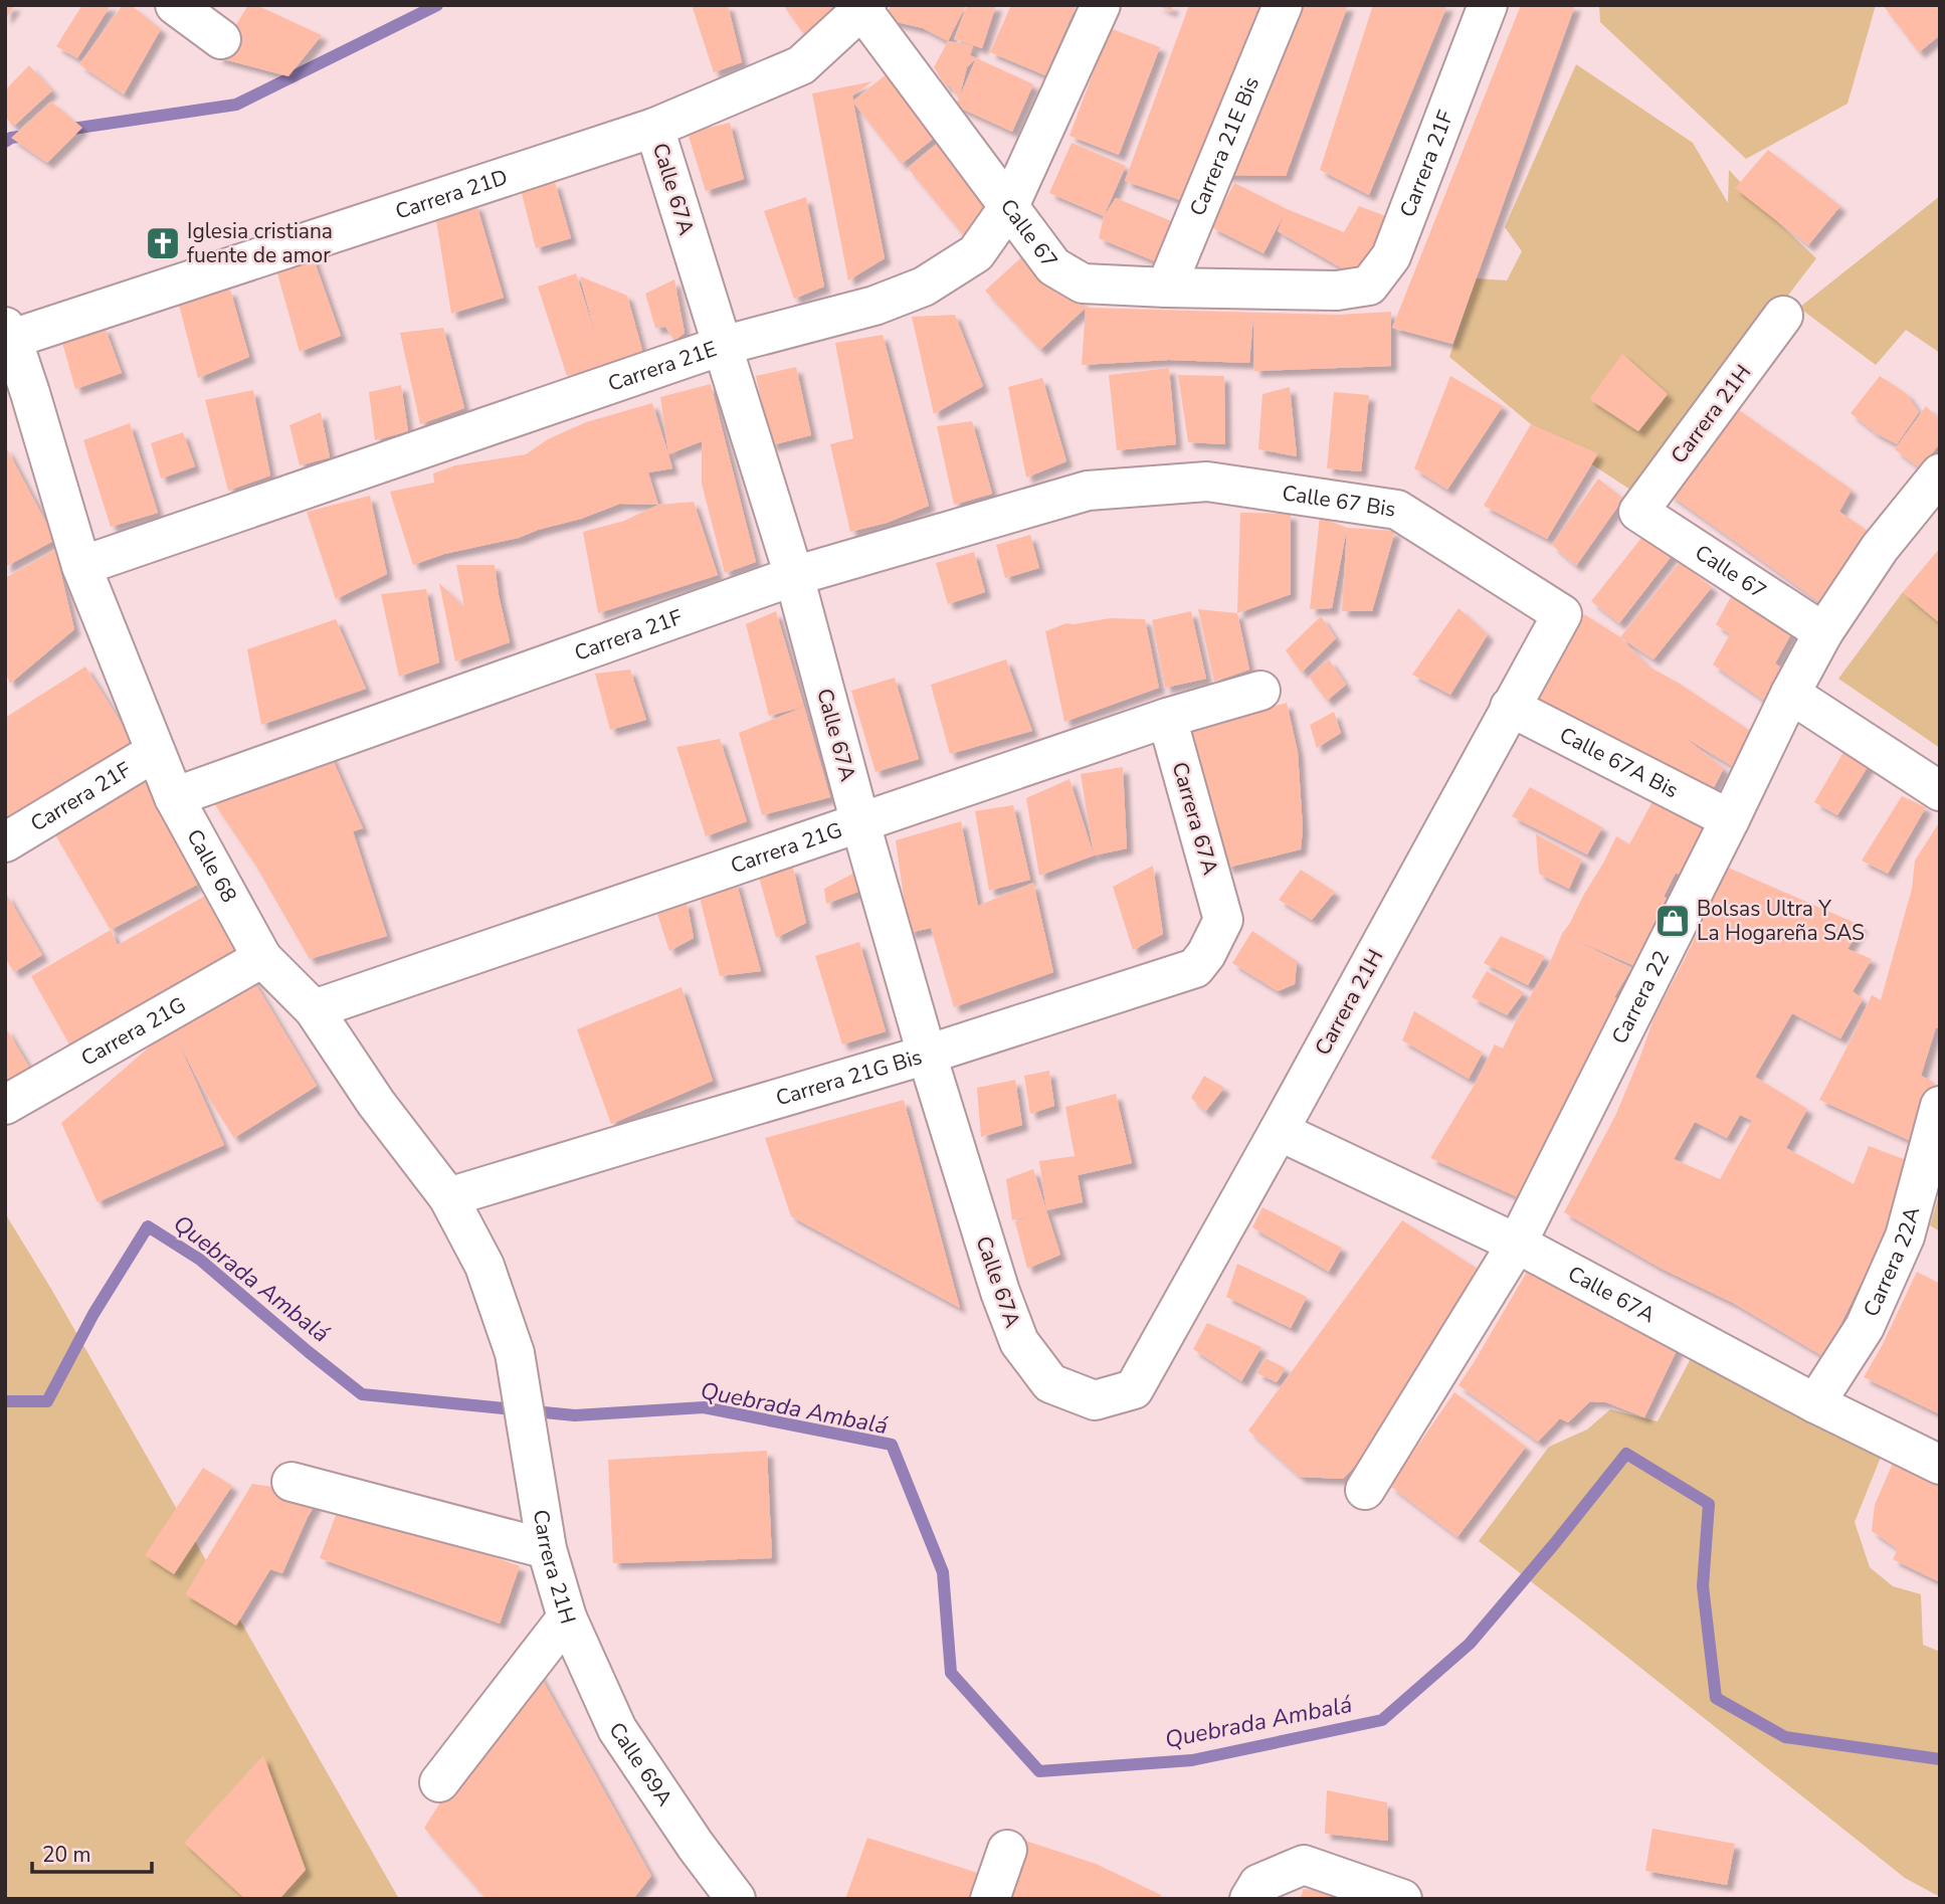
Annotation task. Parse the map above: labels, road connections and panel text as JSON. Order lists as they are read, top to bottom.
{
  "streets": {
    "street": [
      "Carrera 21E Bis",
      "Carrera 21F",
      "Calle 67A",
      "Carrera 21D",
      "Calle 67",
      "Carrera 21E",
      "Carrera 21H",
      "Calle 67 Bis",
      "Calle 67A Bis",
      "Carrera 67A",
      "Carrera 21G",
      "Calle 68",
      "Carrera 22",
      "Carrera 21G Bis",
      "Carrera 22A",
      "Calle 69A"
    ]
  },
  "crossings": [
    ["Carrera 21E Bis", "Calle 67"],
    ["Carrera 21F", "Calle 67A"],
    ["Carrera 21F", "Calle 67"],
    ["Carrera 21F", "Calle 67 Bis"],
    ["Carrera 21F", "Calle 68"],
    ["Calle 67A", "Carrera 21D"],
    ["Calle 67A", "Carrera 21E"],
    ["Calle 67A", "Carrera 21H"],
    ["Calle 67A", "Carrera 21G"],
    ["Calle 67A", "Carrera 22"],
    ["Calle 67A", "Carrera 21G Bis"],
    ["Calle 67A", "Carrera 22A"],
    ["Carrera 21D", "Calle 67"],
    ["Carrera 21D", "Calle 68"],
    ["Calle 67", "Carrera 21E"],
    ["Calle 67", "Carrera 21H"],
    ["Calle 67", "Carrera 22"],
    ["Carrera 21E", "Calle 68"],
    ["Carrera 21H", "Calle 67 Bis"],
    ["Carrera 21H", "Calle 67A Bis"],
    ["Carrera 21H", "Calle 68"],
    ["Carrera 21H", "Calle 69A"],
    ["Calle 67A Bis", "Carrera 22"],
    ["Carrera 67A", "Carrera 21G"],
    ["Carrera 67A", "Carrera 21G Bis"],
    ["Carrera 21G", "Calle 68"],
    ["Calle 68", "Carrera 21G Bis"]
  ],
  "water": ["Quebrada Ambalá"],
  "places": {
    "church": ["Iglesia cristiana fuente de amor"],
    "shop": ["Bolsas Ultra Y La Hogareña SAS"]
  },
  "scale_bar": "20 m"
}
